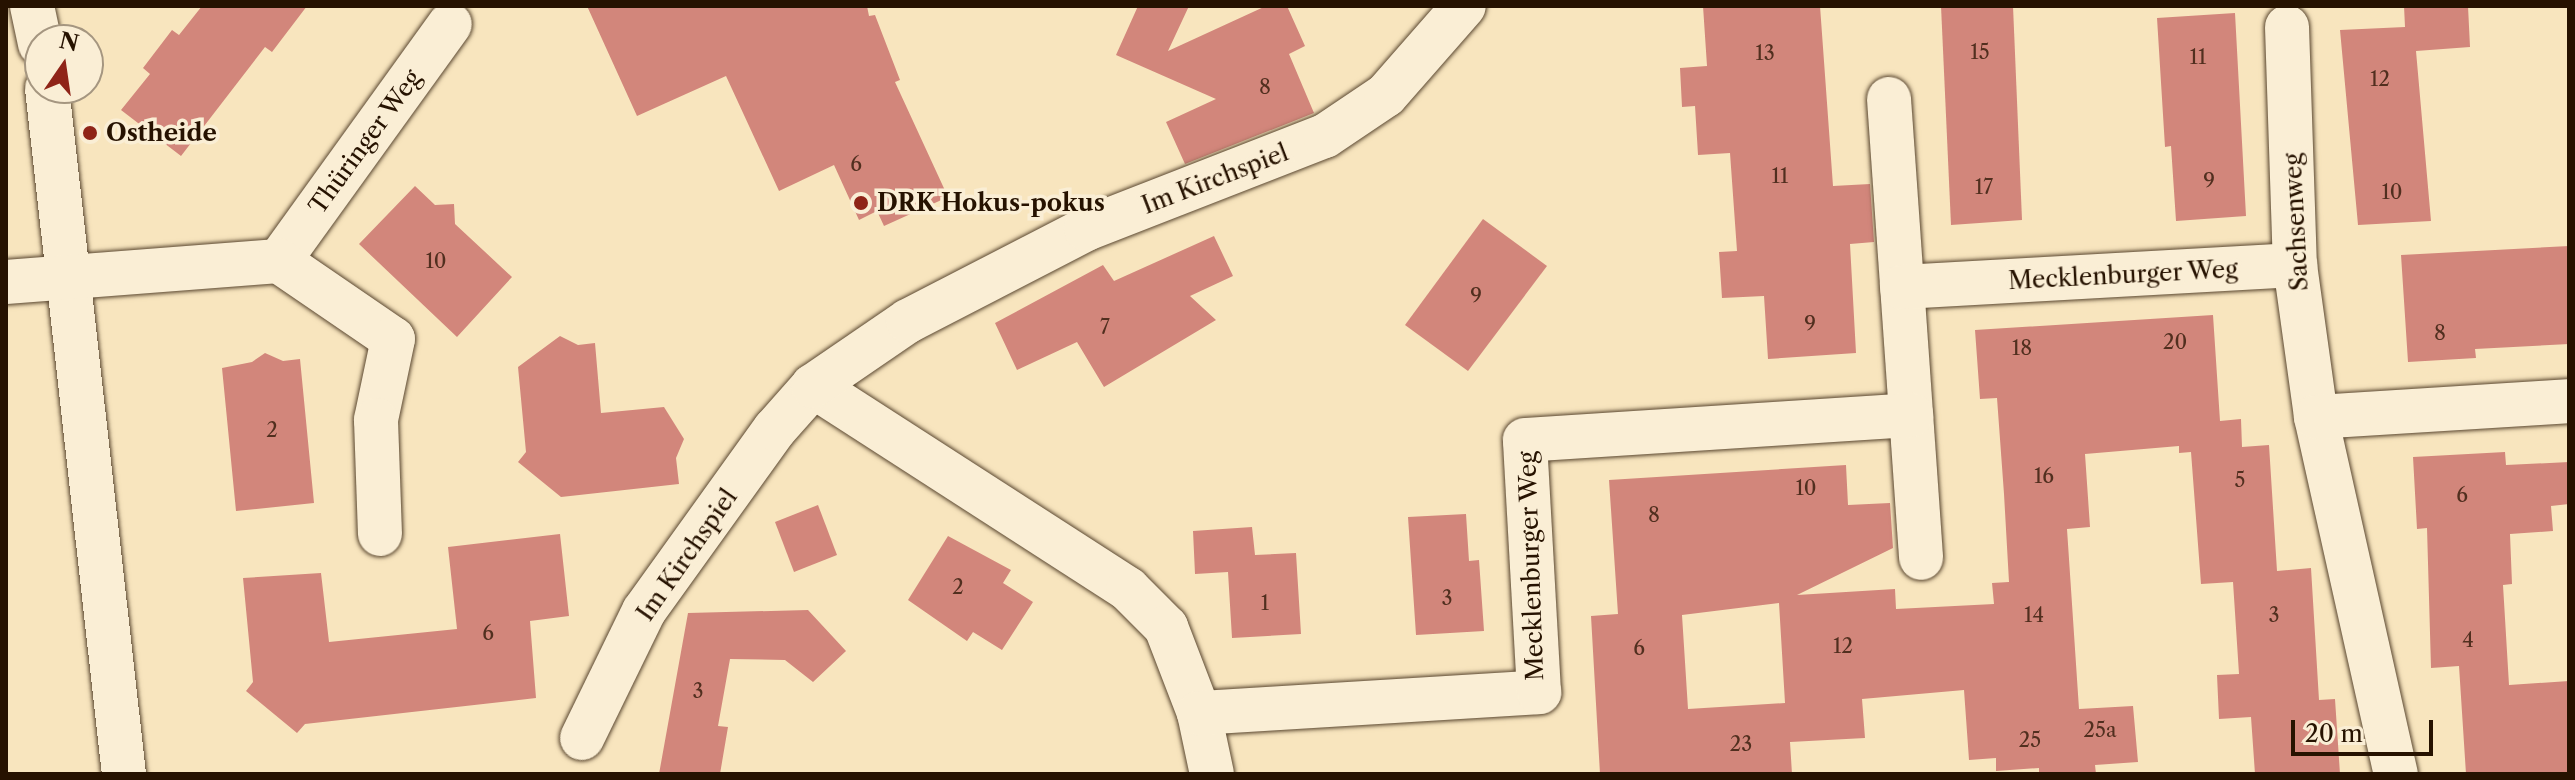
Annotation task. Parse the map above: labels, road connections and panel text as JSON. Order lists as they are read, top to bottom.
{
  "streets": {
    "street": [
      "Thüringer Weg",
      "Im Kirchspiel",
      "Sachsenweg",
      "Mecklenburger Weg"
    ]
  },
  "crossings": [
    ["Sachsenweg", "Mecklenburger Weg"]
  ],
  "places": ["Ostheide", "DRK Hokus-pokus"],
  "house_numbers": [
    "15",
    "13",
    "11",
    "12",
    "8",
    "6",
    "11",
    "9",
    "17",
    "10",
    "10",
    "9",
    "9",
    "7",
    "8",
    "20",
    "18",
    "2",
    "16",
    "5",
    "10",
    "6",
    "8",
    "2",
    "3",
    "1",
    "14",
    "3",
    "6",
    "4",
    "12",
    "6",
    "3",
    "25a",
    "25",
    "23"
  ],
  "scale_bar": "20 m",
  "north": "top"
}
